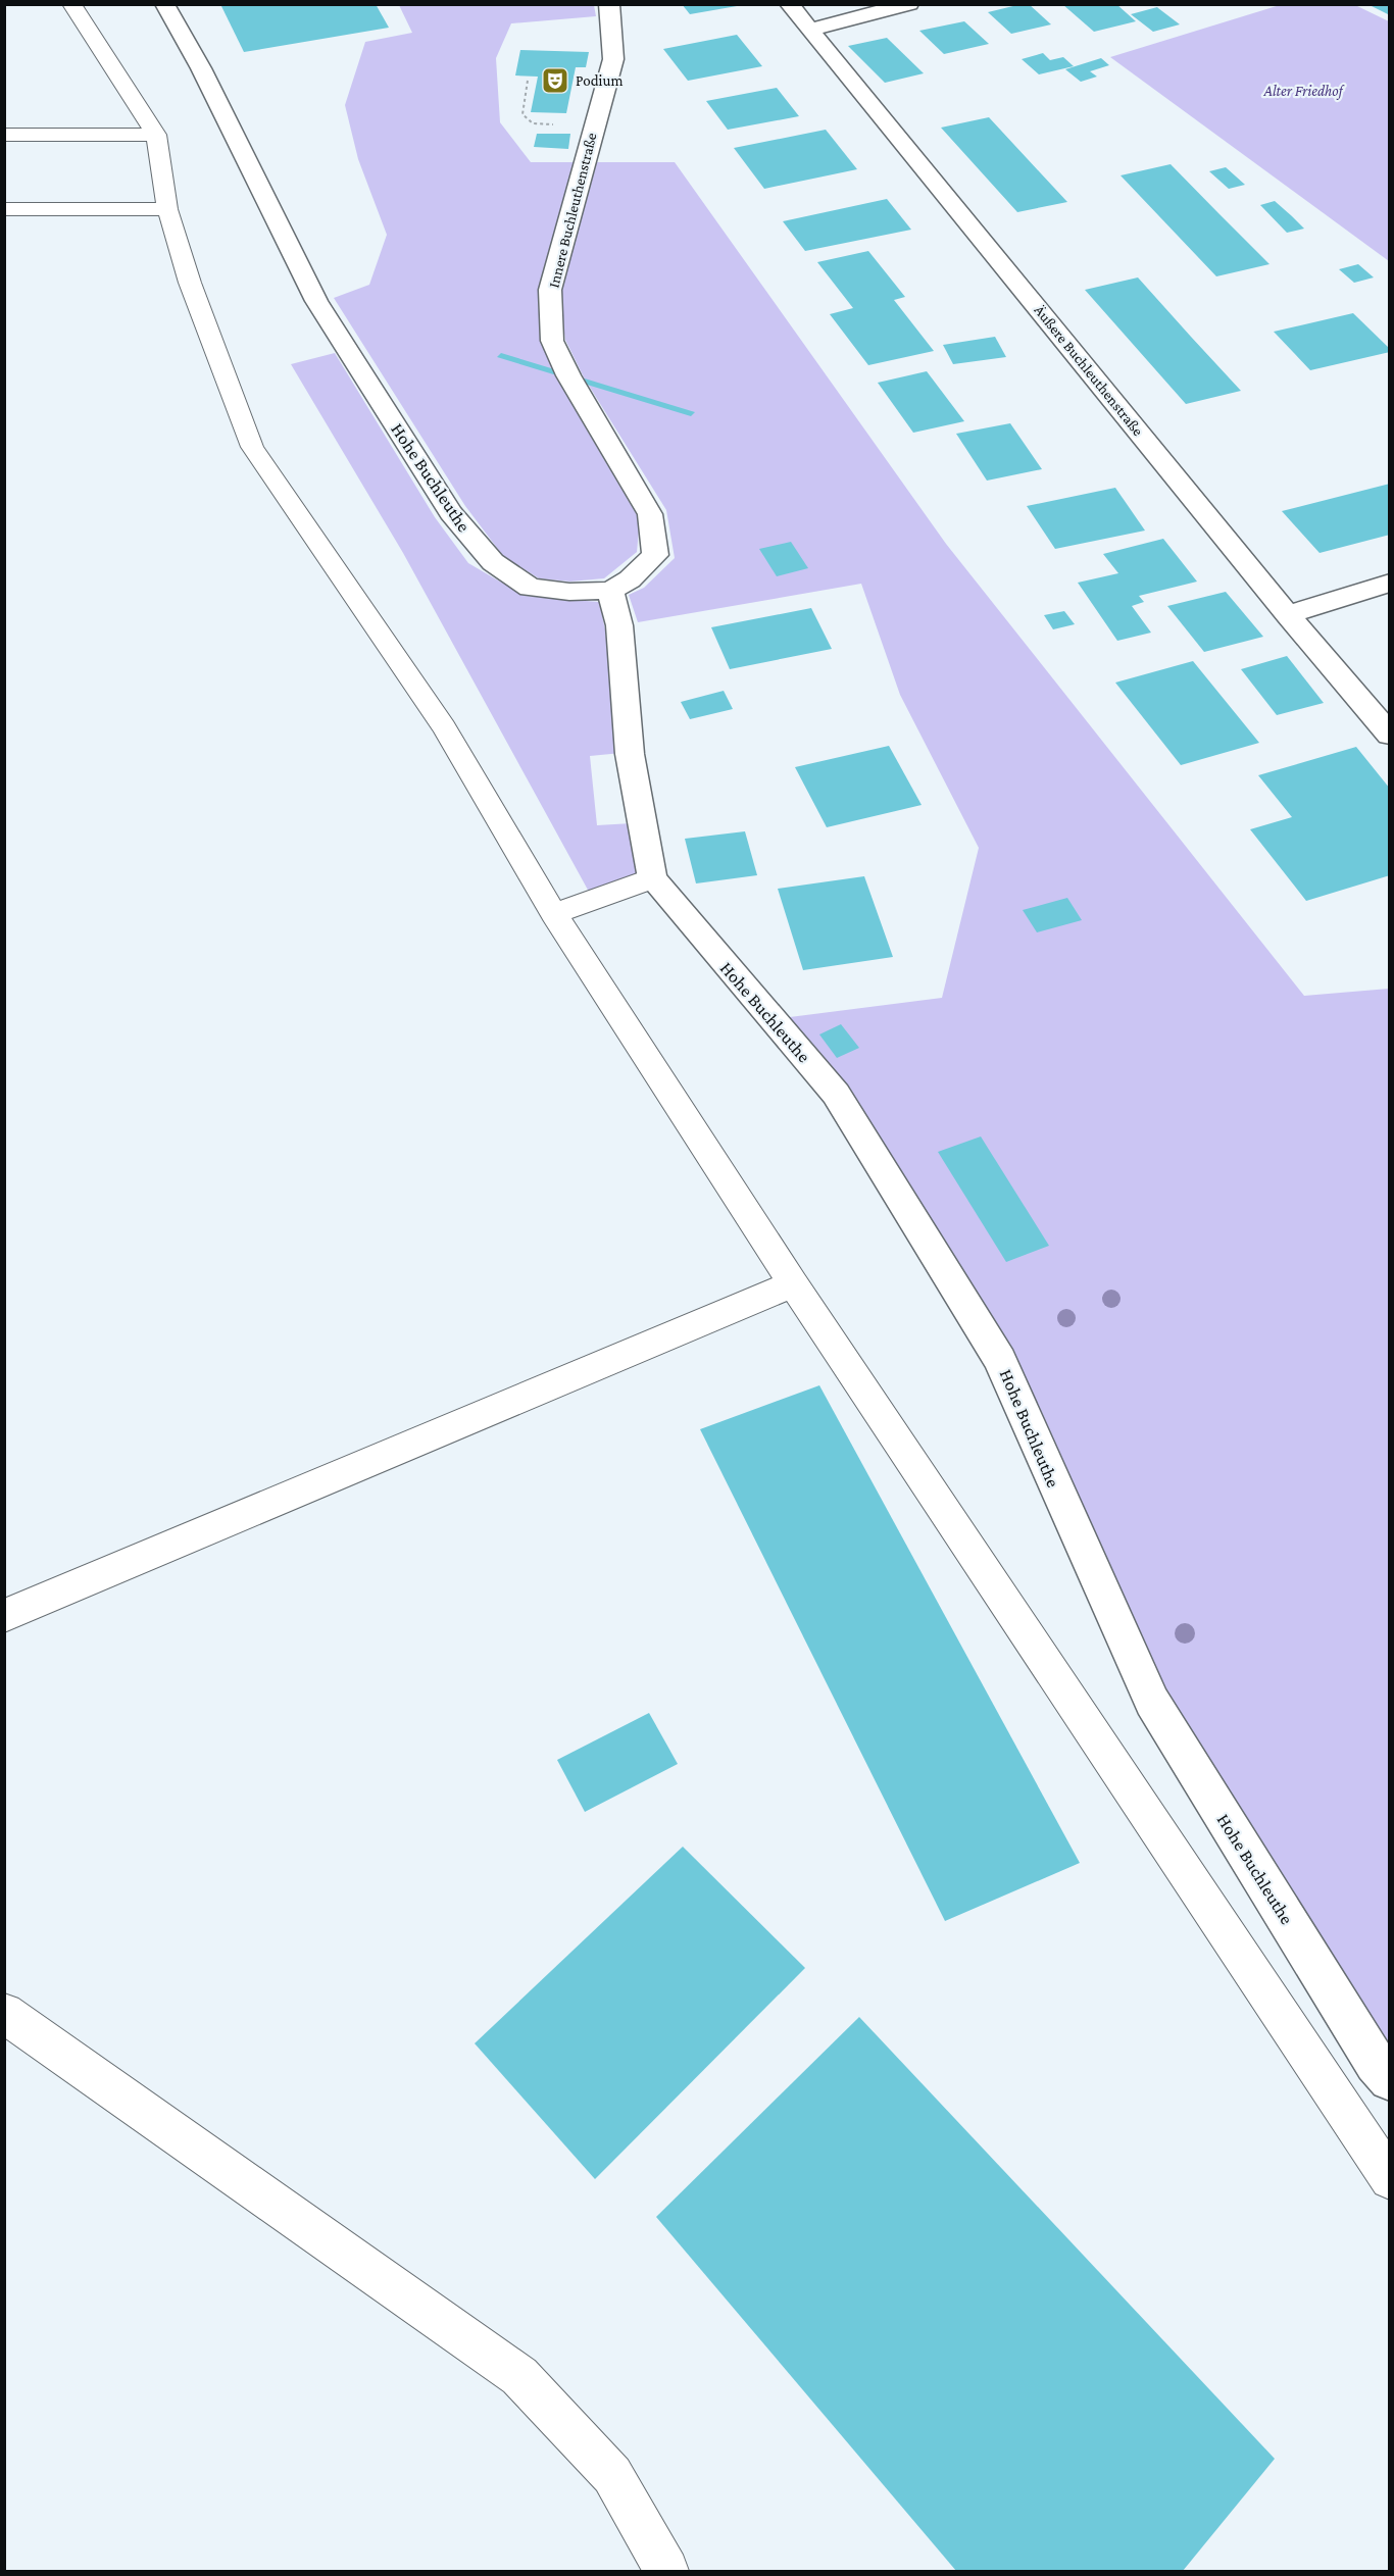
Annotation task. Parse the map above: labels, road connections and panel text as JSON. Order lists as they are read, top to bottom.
{
  "streets": {
    "street": ["Innere Buchleuthenstraße", "Äußere Buchleuthenstraße", "Hohe Buchleuthe"]
  },
  "crossings": [
    ["Innere Buchleuthenstraße", "Hohe Buchleuthe"]
  ],
  "parks": ["Alter Friedhof"],
  "places": {
    "theatre": ["Podium"]
  }
}
